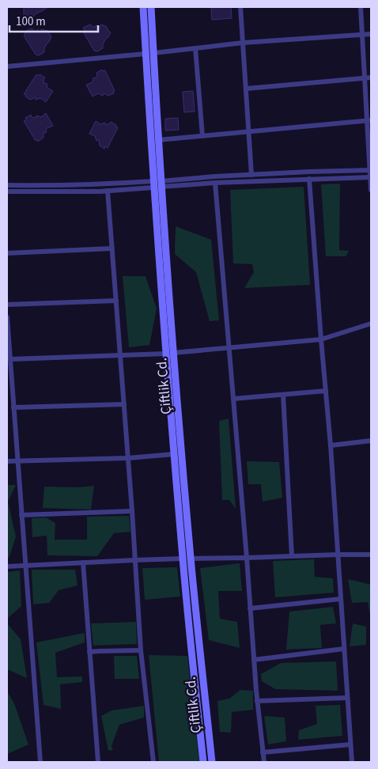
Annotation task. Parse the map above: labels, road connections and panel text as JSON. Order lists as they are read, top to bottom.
{
  "streets": {
    "street": ["Çiftlik Cd."]
  },
  "scale_bar": "100 m"
}
